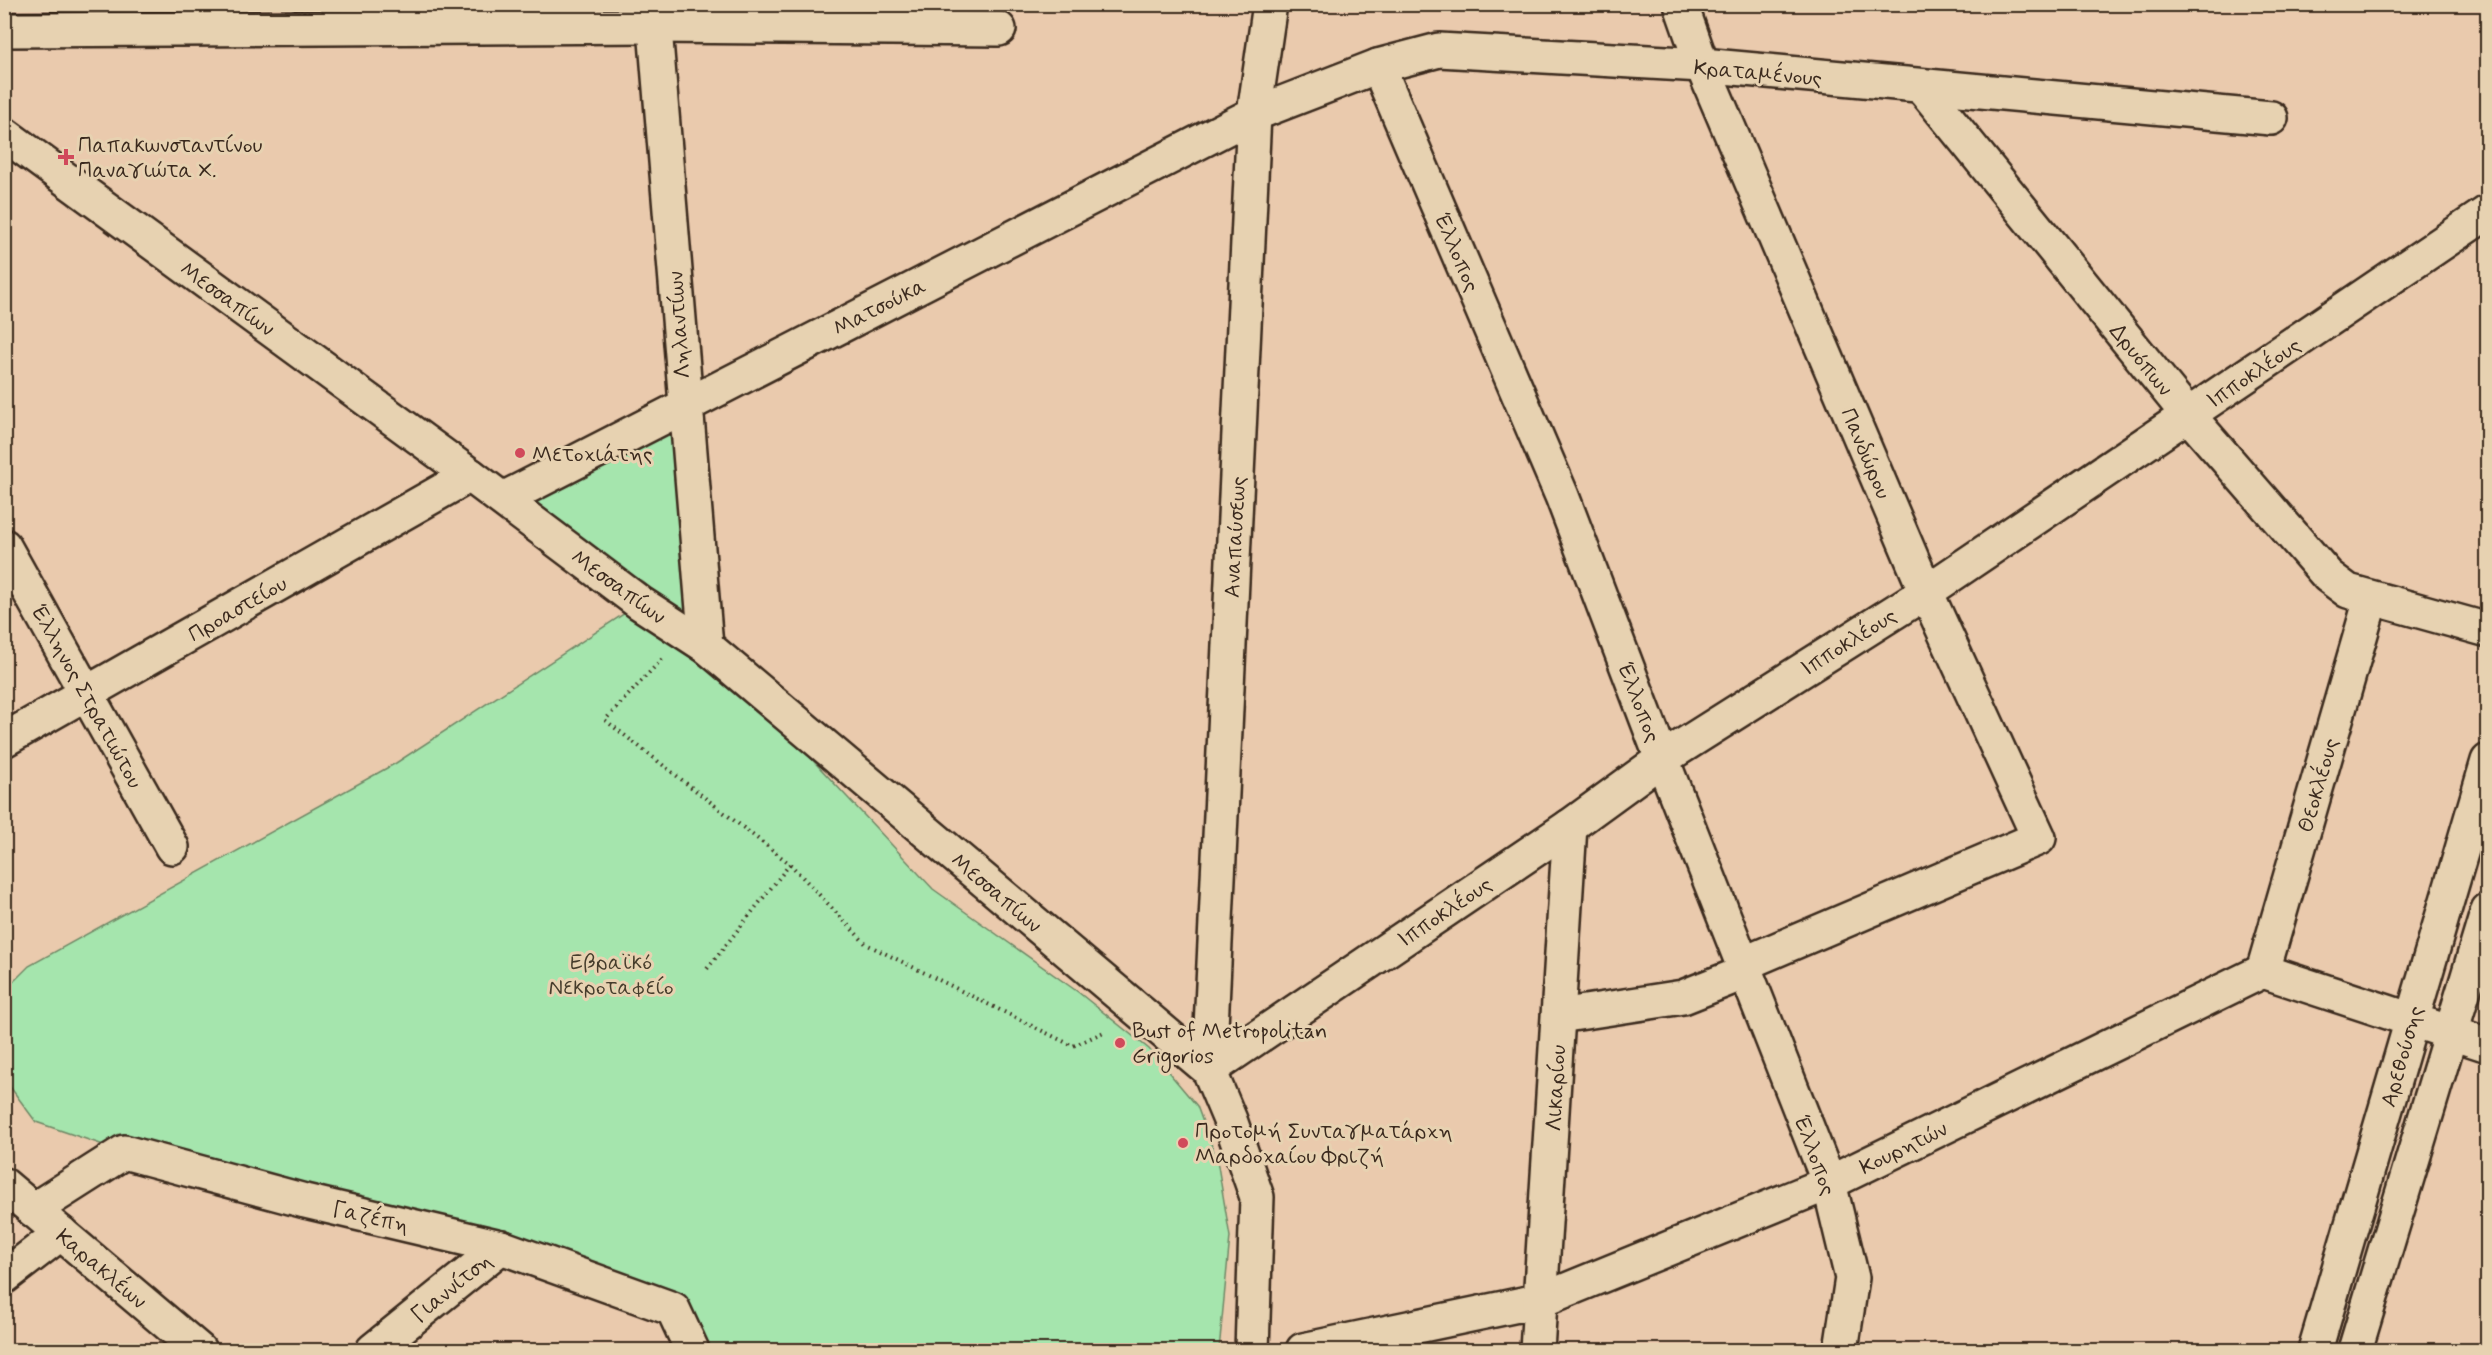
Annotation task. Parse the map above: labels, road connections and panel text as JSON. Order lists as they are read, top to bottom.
{
  "streets": {
    "street": [
      "Κραταμένους",
      "Έλλοπος",
      "Μεσσαπίων",
      "Ματσούκα",
      "Ληλαντίων",
      "Δρυόπων",
      "Ιπποκλέους",
      "Πανδώρου",
      "Αναπαύσεως",
      "Προαστείου",
      "Έλληνος Στρατιώτου",
      "Θεοκλέους",
      "Αρεθούσης",
      "Λικαρίου",
      "Κουρητών",
      "Γαζέπη",
      "Καρακλέων",
      "Γιαννίτση"
    ]
  },
  "crossings": [
    ["Κραταμένους", "Έλλοπος"],
    ["Κραταμένους", "Ματσούκα"],
    ["Κραταμένους", "Δρυόπων"],
    ["Κραταμένους", "Πανδώρου"],
    ["Κραταμένους", "Αναπαύσεως"],
    ["Έλλοπος", "Ιπποκλέους"],
    ["Έλλοπος", "Πανδώρου"],
    ["Έλλοπος", "Κουρητών"],
    ["Μεσσαπίων", "Ματσούκα"],
    ["Μεσσαπίων", "Ληλαντίων"],
    ["Μεσσαπίων", "Ιπποκλέους"],
    ["Μεσσαπίων", "Αναπαύσεως"],
    ["Μεσσαπίων", "Προαστείου"],
    ["Ματσούκα", "Ληλαντίων"],
    ["Ματσούκα", "Αναπαύσεως"],
    ["Δρυόπων", "Ιπποκλέους"],
    ["Δρυόπων", "Θεοκλέους"],
    ["Ιπποκλέους", "Πανδώρου"],
    ["Ιπποκλέους", "Αναπαύσεως"],
    ["Ιπποκλέους", "Λικαρίου"],
    ["Προαστείου", "Έλληνος Στρατιώτου"],
    ["Θεοκλέους", "Κουρητών"],
    ["Λικαρίου", "Κουρητών"],
    ["Γαζέπη", "Καρακλέων"],
    ["Γαζέπη", "Γιαννίτση"]
  ],
  "parks": ["Εβραϊκό Νεκροταφείο"],
  "places": {
    "health": ["Παπακωνσταντίνου Παναγιώτα Χ."],
    "other": ["Μετοχιάτης", "Bust of Metropolitan Grigorios", "Προτομή Συνταγματάρχη Μαρδοχαίου Φριζή"]
  }
}
